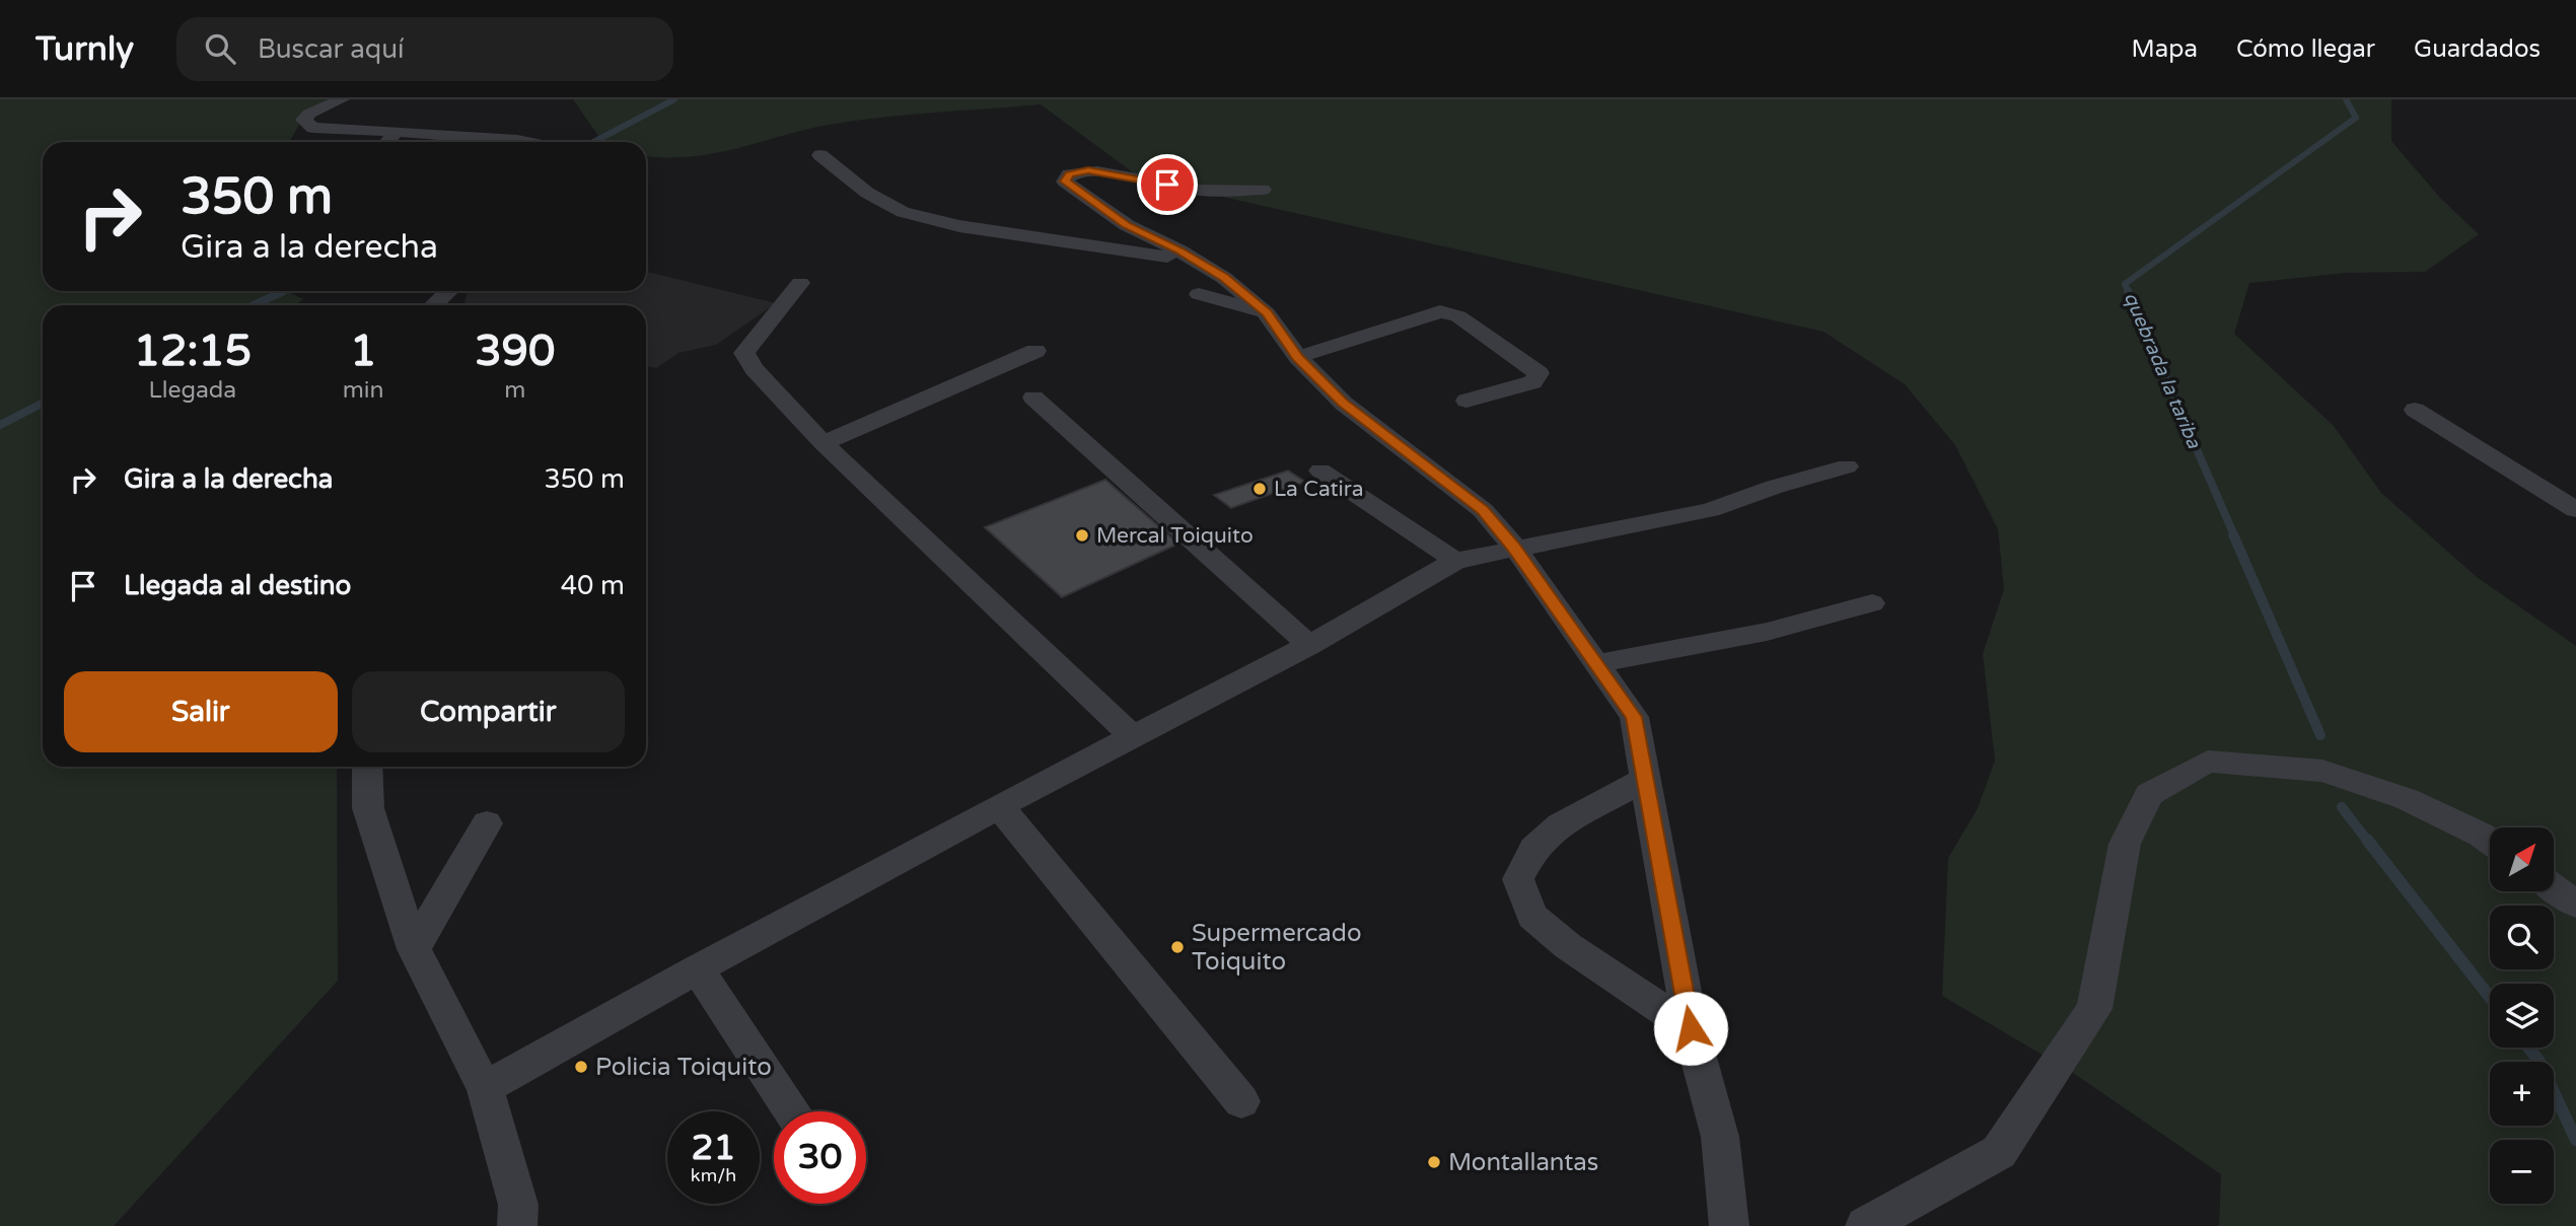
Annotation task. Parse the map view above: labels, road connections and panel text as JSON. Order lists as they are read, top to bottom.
{
  "water": ["quebrada la tariba"],
  "places": [
    "La Catira",
    "Mercal Toiquito",
    "Supermercado Toiquito",
    "Policia Toiquito",
    "Montallantas"
  ],
  "north": "top right",
  "page": {
    "header": "Turnly",
    "search": "Buscar aquí",
    "nav": ["Mapa", "Cómo llegar", "Guardados"],
    "turn": ["350 m", "Gira a la derecha"],
    "eta": [
      "12:15",
      "Llegada",
      "1",
      "min",
      "390",
      "m"
    ],
    "list": [
      {
        "name": "Gira a la derecha",
        "value": "350 m"
      },
      {
        "name": "Llegada al destino",
        "value": "40 m"
      }
    ],
    "buttons": ["Salir", "Compartir"],
    "map_buttons": ["+", "−"],
    "speed": "21 km/h",
    "limit": "30"
  }
}
